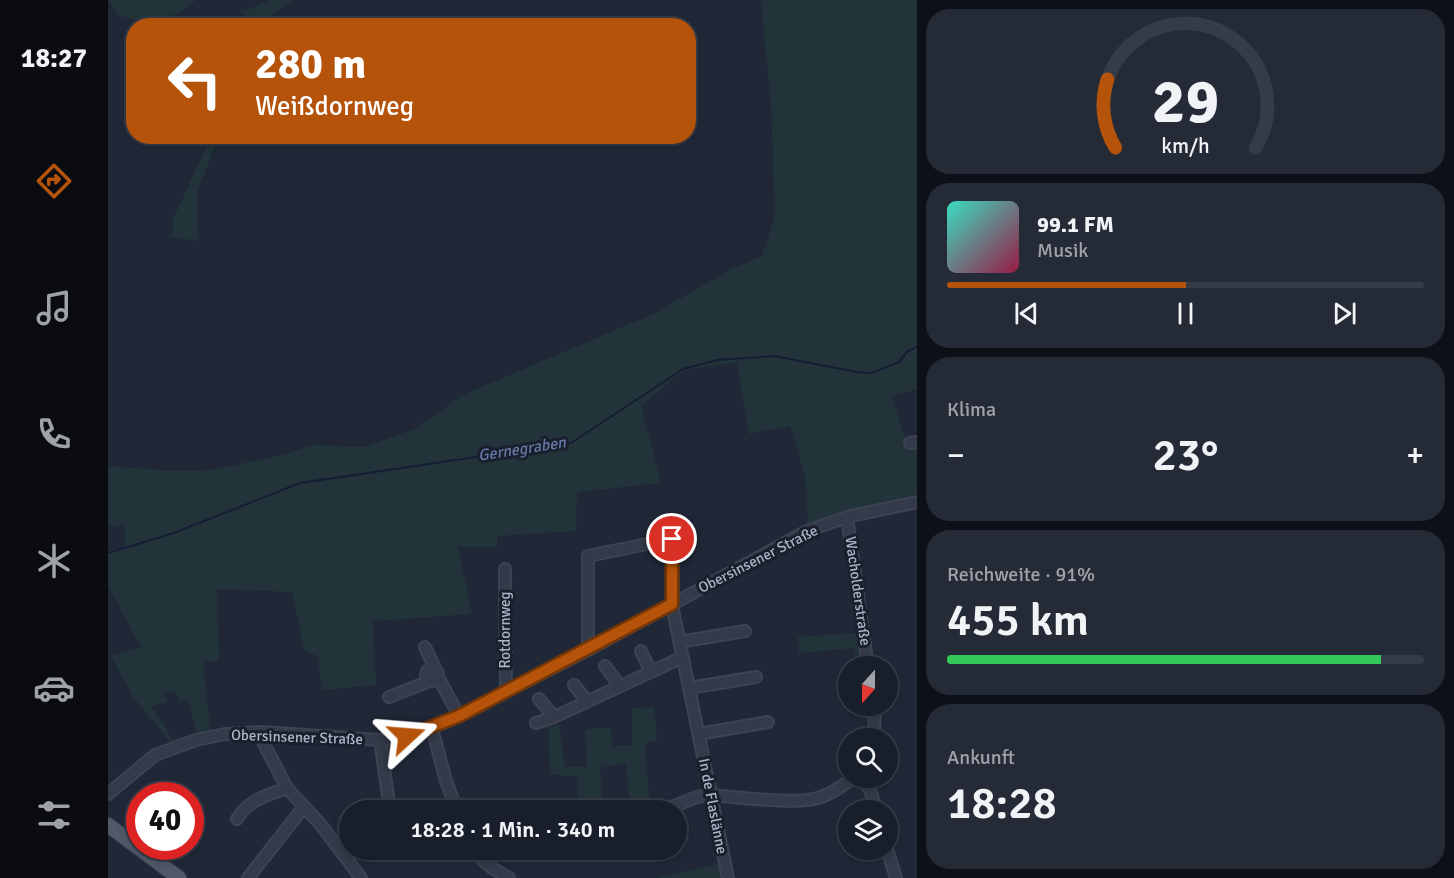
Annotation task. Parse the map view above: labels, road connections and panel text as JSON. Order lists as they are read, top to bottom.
{
  "streets": {
    "street": [
      "Obersinsener Straße",
      "Wacholderstraße",
      "Rotdornweg",
      "In de Flaslänne"
    ]
  },
  "crossings": [
    ["Obersinsener Straße", "Wacholderstraße"],
    ["Obersinsener Straße", "Rotdornweg"],
    ["Obersinsener Straße", "In de Flaslänne"]
  ],
  "water": ["Gernegraben"],
  "north": "bottom",
  "page": {
    "tabs": "18:27",
    "turn": ["280 m", "Weißdornweg"],
    "song": ["99.1 FM", "Musik"],
    "tile": [
      "Klima",
      ["Reichweite · 91%", "455 km"],
      ["Ankunft", "18:28"]
    ],
    "heat": ["−", "23°", "+"],
    "limit": "40",
    "trip": "18:28 · 1 Min. · 340 m",
    "gauge": ["29", "km/h"]
  }
}
